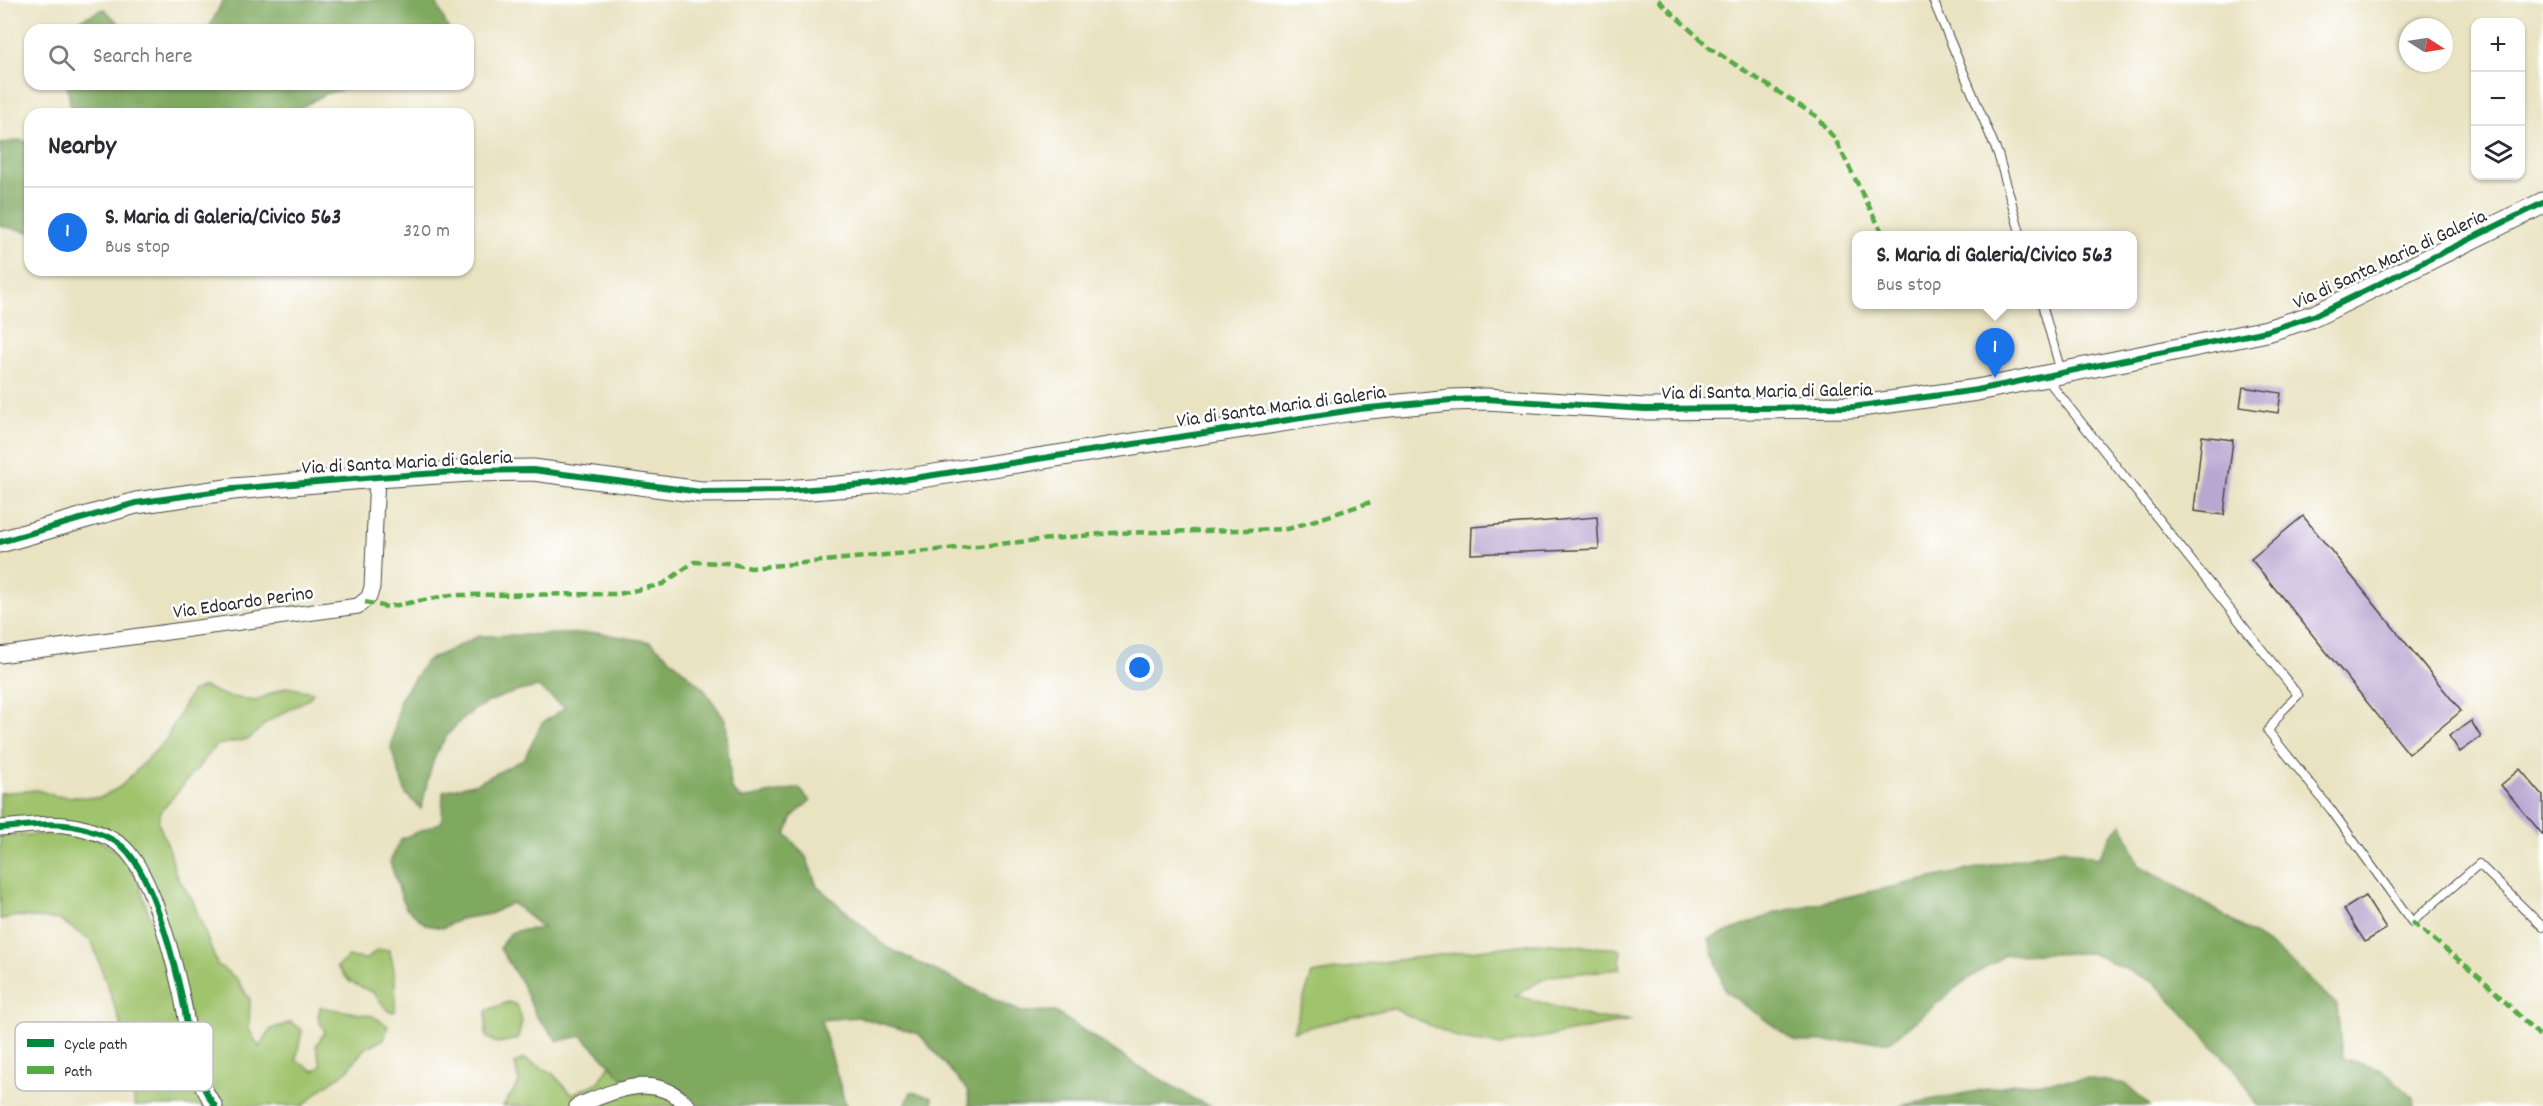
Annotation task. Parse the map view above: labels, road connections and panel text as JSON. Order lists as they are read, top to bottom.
{
  "streets": {
    "street": ["Via di Santa Maria di Galeria", "Via Edoardo Perino"]
  },
  "crossings": [
    ["Via di Santa Maria di Galeria", "Via Edoardo Perino"]
  ],
  "legend": ["Cycle path", "Path"],
  "north": "right",
  "page": {
    "map_buttons": ["+", "−"],
    "search": "Search here",
    "heading": "Nearby",
    "list": [
      {
        "mark": "1",
        "name": "S. Maria di Galeria/Civico 563",
        "note": "Bus stop",
        "value": "320 m"
      }
    ],
    "popup": ["S. Maria di Galeria/Civico 563", "Bus stop"],
    "pins": "1"
  }
}
